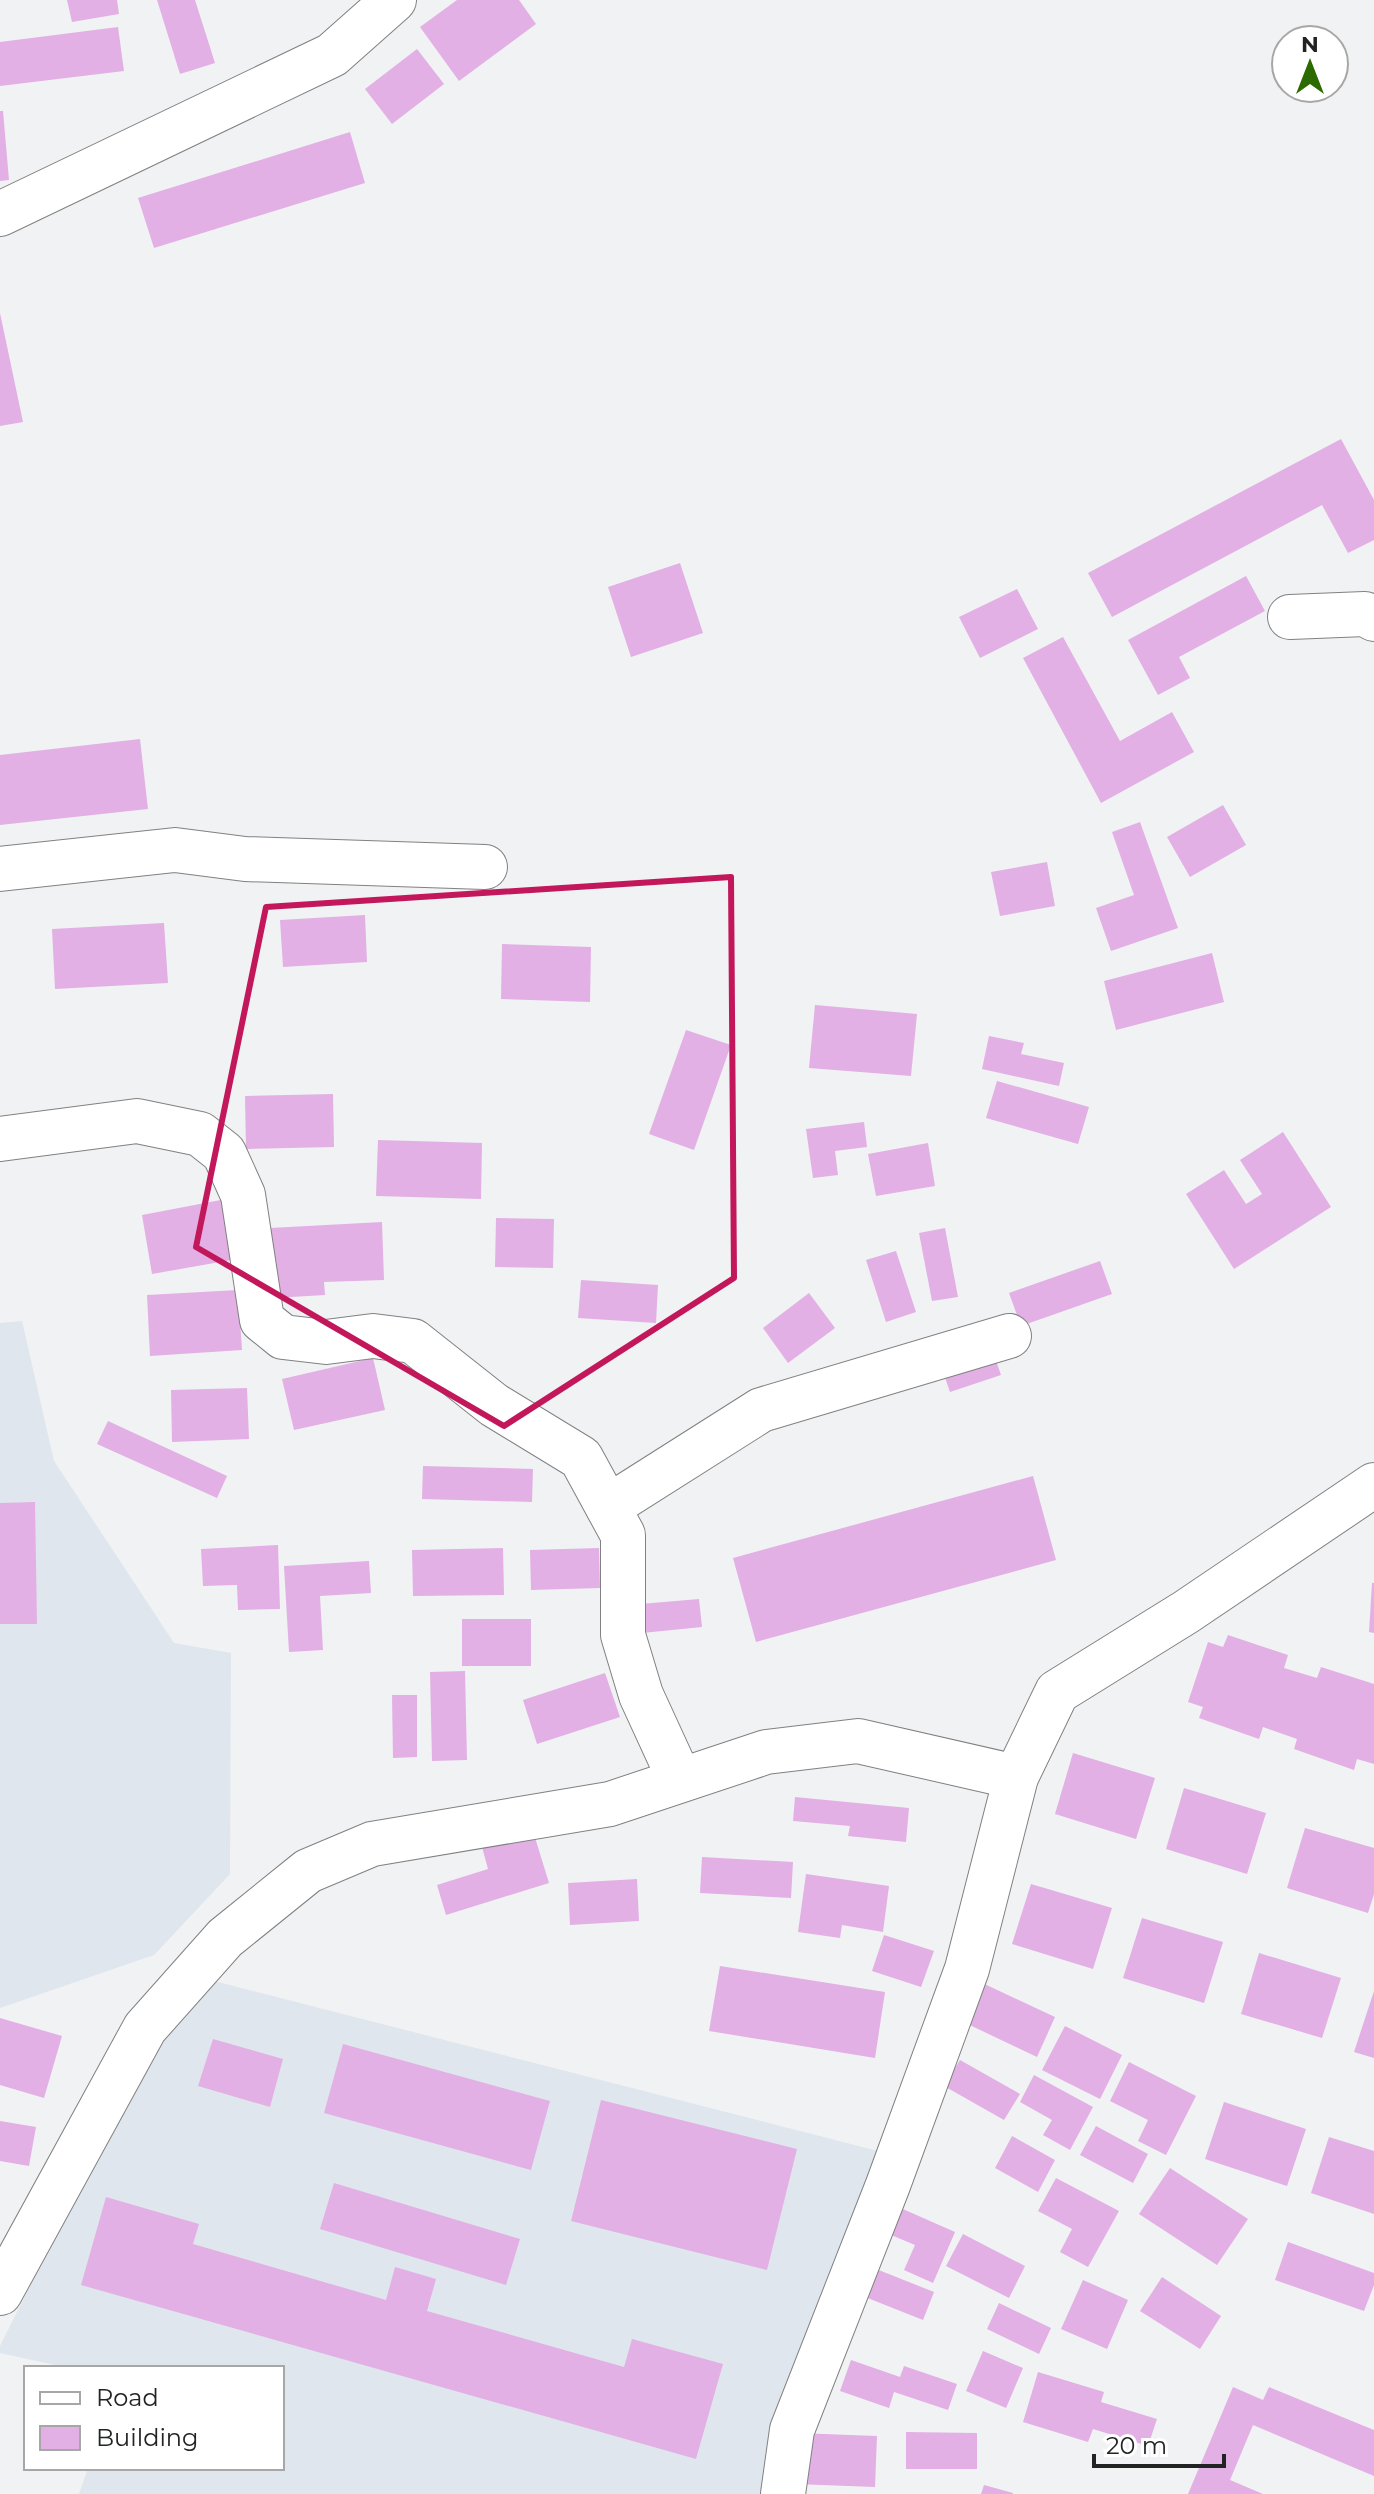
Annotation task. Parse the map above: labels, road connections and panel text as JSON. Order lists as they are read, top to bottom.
{
  "legend": ["Road", "Building"],
  "scale_bar": "20 m",
  "north": "top"
}
